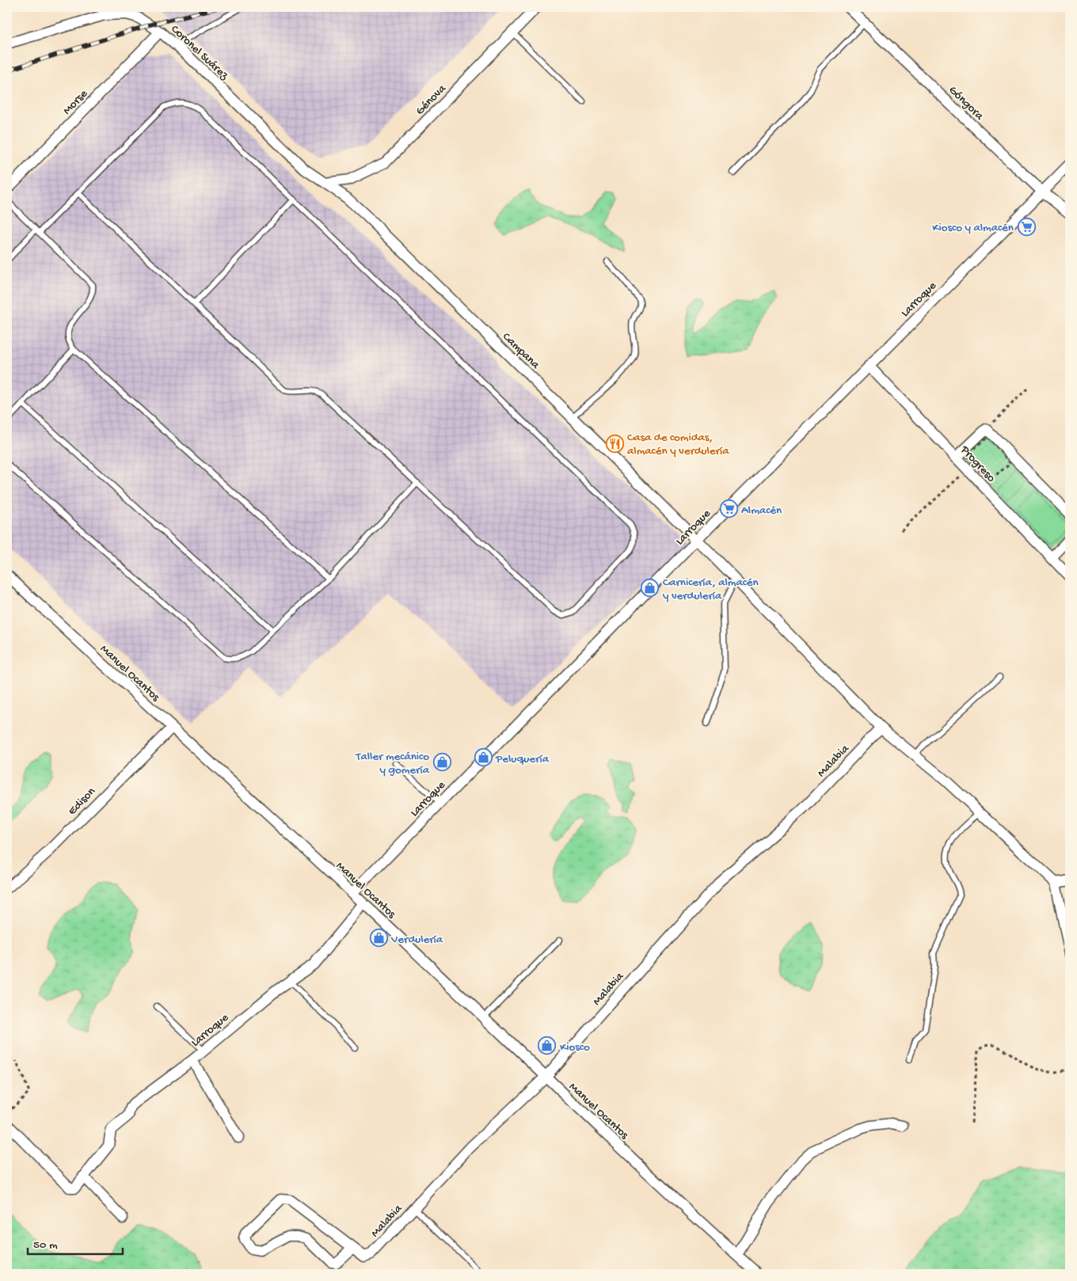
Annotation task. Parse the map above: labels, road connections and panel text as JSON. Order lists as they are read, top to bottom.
{
  "streets": {
    "street": [
      "Coronel Suárez",
      "Génova",
      "Morse",
      "Góngora",
      "Larroque",
      "Campana",
      "Progreso",
      "Manuel Ocantos",
      "Malabia",
      "Edison"
    ]
  },
  "crossings": [
    ["Coronel Suárez", "Génova"],
    ["Coronel Suárez", "Morse"],
    ["Coronel Suárez", "Campana"],
    ["Génova", "Campana"],
    ["Góngora", "Larroque"],
    ["Larroque", "Campana"],
    ["Larroque", "Progreso"],
    ["Larroque", "Manuel Ocantos"],
    ["Campana", "Malabia"],
    ["Manuel Ocantos", "Malabia"],
    ["Manuel Ocantos", "Edison"]
  ],
  "places": {
    "supermarket": ["Kiosco y almacén", "Almacén"],
    "restaurant": ["Casa de comidas, almacén y verdulería"],
    "shop": [
      "Carnicería, almacén y verdulería",
      "Peluquería",
      "Taller mecánico y gomería",
      "Verdulería",
      "Kiosco"
    ]
  },
  "scale_bar": "50 m"
}
